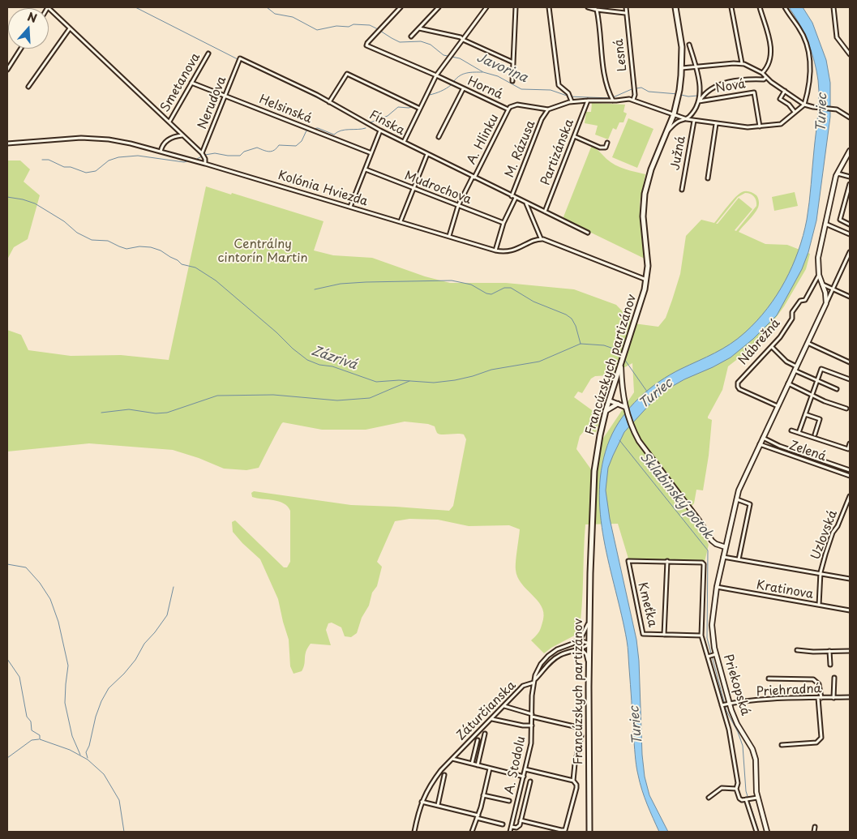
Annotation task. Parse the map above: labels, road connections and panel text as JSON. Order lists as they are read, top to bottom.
{
  "streets": {
    "main road": ["Francúzskych partizánov"],
    "street": [
      "Lesná",
      "Smetanova",
      "Nová",
      "Horná",
      "Nerudova",
      "Helsinská",
      "Fínska",
      "A. Hlinku",
      "M. Rázusa",
      "Partizánska",
      "Južná",
      "Mudrochova",
      "Kolónia Hviezda",
      "Nábrežná",
      "Zelená",
      "Uzlovská",
      "Kratinova",
      "Kmeťka",
      "Priekopská",
      "Priehradná",
      "Záturčianska",
      "A. Stodolu"
    ]
  },
  "crossings": [
    ["Lesná", "Horná"],
    ["Smetanova", "Helsinská"],
    ["Nová", "Horná"],
    ["Horná", "A. Hlinku"],
    ["Horná", "M. Rázusa"],
    ["Horná", "Partizánska"],
    ["Horná", "Južná"],
    ["Horná", "Francúzskych partizánov"],
    ["Nerudova", "Helsinská"],
    ["Nerudova", "Fínska"],
    ["Fínska", "A. Hlinku"],
    ["Fínska", "M. Rázusa"],
    ["Fínska", "Partizánska"],
    ["A. Hlinku", "Mudrochova"],
    ["A. Hlinku", "Kolónia Hviezda"],
    ["Nábrežná", "Priekopská"],
    ["Francúzskych partizánov", "Záturčianska"],
    ["Zelená", "Priekopská"],
    ["Uzlovská", "Kratinova"],
    ["Kratinova", "Priekopská"],
    ["Priekopská", "Priehradná"],
    ["Záturčianska", "A. Stodolu"]
  ],
  "water": [
    "Javorina",
    "Turiec",
    "Zázrivá",
    "Sklabinský potok"
  ],
  "parks": ["Centrálny cintorín Martin"],
  "north": "top"
}
